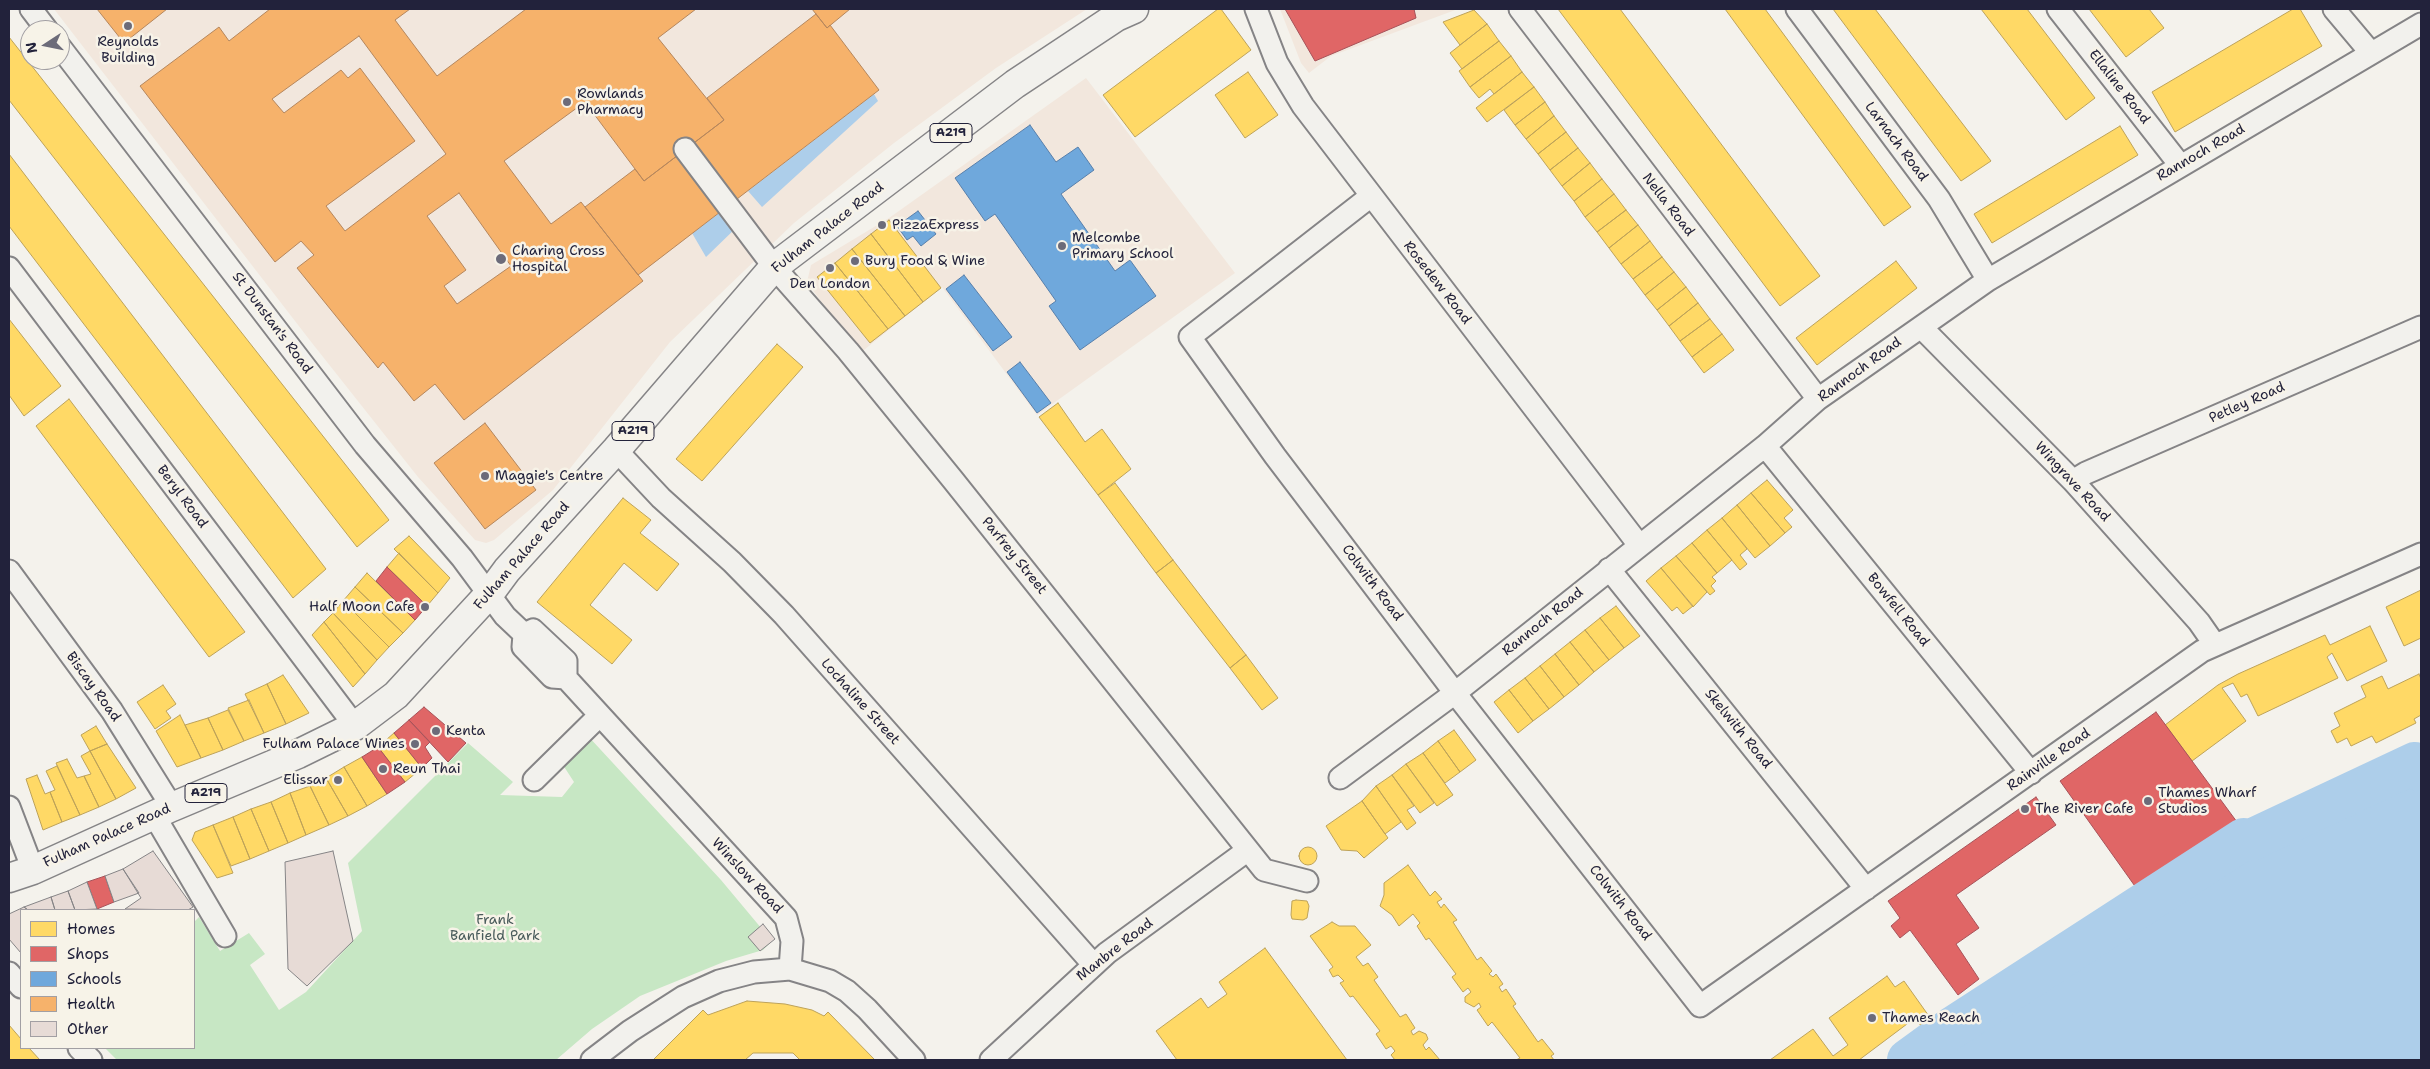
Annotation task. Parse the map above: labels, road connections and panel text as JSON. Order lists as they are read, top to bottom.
{
  "streets": {
    "main road": ["A219", "Fulham Palace Road"],
    "street": [
      "Ellaline Road",
      "Larnach Road",
      "Rannoch Road",
      "Nella Road",
      "Rosedew Road",
      "St Dunstan's Road",
      "Petley Road",
      "Wingrave Road",
      "Beryl Road",
      "Parfrey Street",
      "Colwith Road",
      "Bowfell Road",
      "Biscay Road",
      "Lochaline Street",
      "Skelwith Road",
      "Rainville Road",
      "Winslow Road",
      "Manbre Road"
    ]
  },
  "crossings": [
    ["Ellaline Road", "Rannoch Road"],
    ["Larnach Road", "Rannoch Road"],
    ["Rannoch Road", "Nella Road"],
    ["Rannoch Road", "Rosedew Road"],
    ["Rannoch Road", "Wingrave Road"],
    ["Rannoch Road", "Colwith Road"],
    ["Rannoch Road", "Bowfell Road"],
    ["Rannoch Road", "Skelwith Road"],
    ["Fulham Palace Road", "St Dunstan's Road"],
    ["Fulham Palace Road", "Beryl Road"],
    ["Fulham Palace Road", "Parfrey Street"],
    ["Fulham Palace Road", "Biscay Road"],
    ["Fulham Palace Road", "Lochaline Street"],
    ["Fulham Palace Road", "Winslow Road"],
    ["Rosedew Road", "Colwith Road"],
    ["St Dunstan's Road", "Winslow Road"],
    ["Petley Road", "Wingrave Road"],
    ["Wingrave Road", "Rainville Road"],
    ["Parfrey Street", "Manbre Road"],
    ["Colwith Road", "Rainville Road"],
    ["Bowfell Road", "Rainville Road"],
    ["Lochaline Street", "Manbre Road"],
    ["Skelwith Road", "Rainville Road"]
  ],
  "parks": ["Frank Banfield Park"],
  "places": [
    "Reynolds Building",
    "Rowlands Pharmacy",
    "PizzaExpress",
    "Melcombe Primary School",
    "Charing Cross Hospital",
    "Bury Food & Wine",
    "Den London",
    "Maggie's Centre",
    "Half Moon Cafe",
    "Kenta",
    "Fulham Palace Wines",
    "Reun Thai",
    "Elissar",
    "Thames Wharf Studios",
    "The River Cafe",
    "Thames Reach"
  ],
  "legend": [
    "Homes",
    "Shops",
    "Schools",
    "Health",
    "Other"
  ],
  "north": "left"
}
